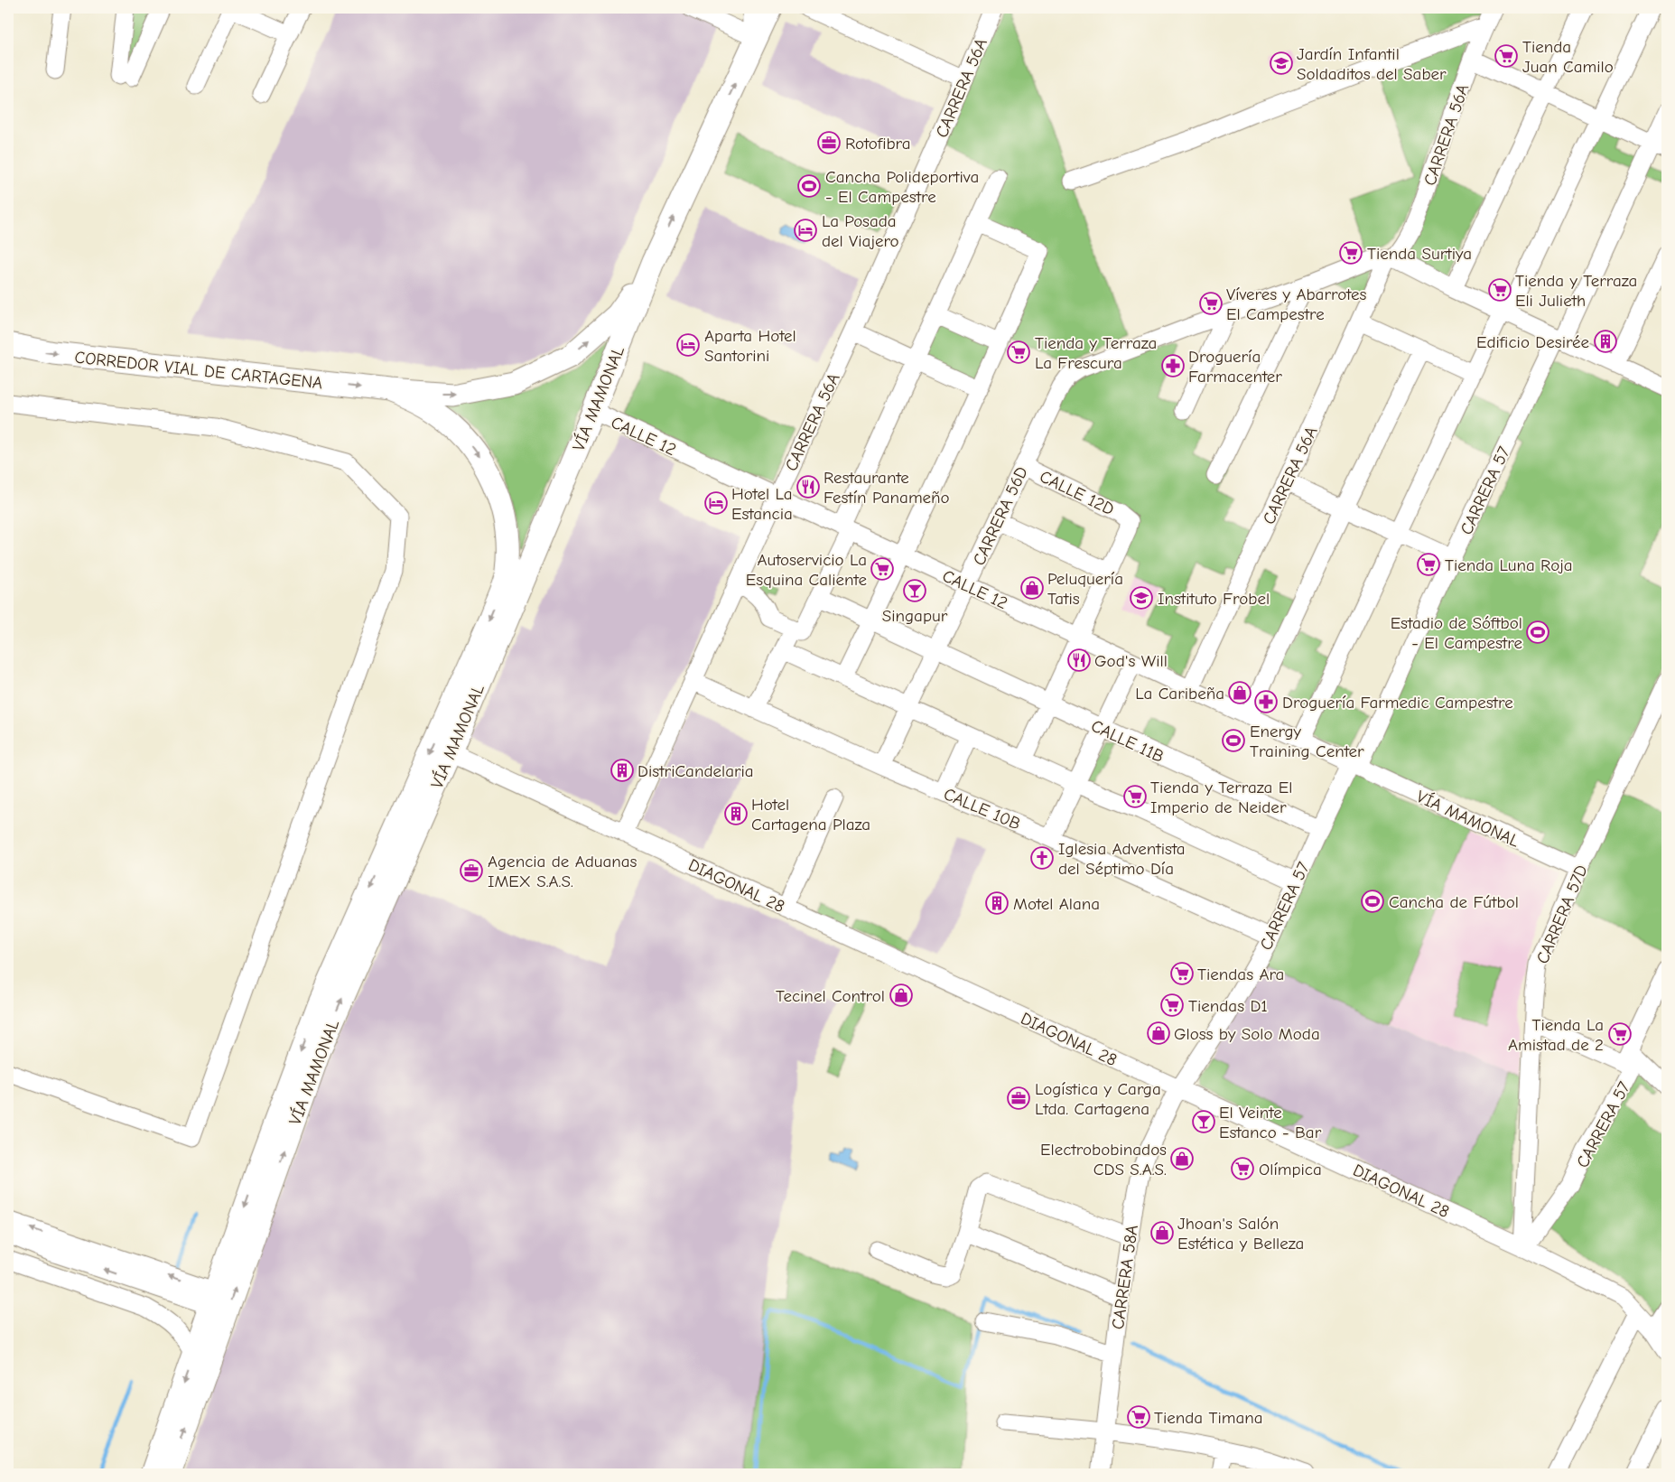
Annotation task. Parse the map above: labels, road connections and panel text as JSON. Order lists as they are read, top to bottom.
{
  "streets": {
    "main road": ["CORREDOR VIAL DE CARTAGENA", "VÍA MAMONAL"],
    "street": [
      "CARRERA 56A",
      "CALLE 12",
      "CARRERA 57",
      "CALLE 12D",
      "CARRERA 56D",
      "CALLE 11B",
      "CALLE 10B",
      "DIAGONAL 28",
      "CARRERA 57D",
      "CARRERA 58A"
    ]
  },
  "crossings": [
    ["CARRERA 56A", "CALLE 12"],
    ["CARRERA 56A", "CALLE 10B"],
    ["CARRERA 56A", "DIAGONAL 28"],
    ["CORREDOR VIAL DE CARTAGENA", "VÍA MAMONAL"],
    ["VÍA MAMONAL", "CALLE 12"],
    ["VÍA MAMONAL", "CARRERA 57"],
    ["VÍA MAMONAL", "DIAGONAL 28"],
    ["VÍA MAMONAL", "CARRERA 57D"],
    ["CALLE 12", "CARRERA 57"],
    ["CALLE 12", "CARRERA 56D"],
    ["CARRERA 57", "CALLE 11B"],
    ["CARRERA 57", "CALLE 10B"],
    ["CARRERA 57", "DIAGONAL 28"],
    ["CARRERA 57", "CARRERA 57D"],
    ["CARRERA 57", "CARRERA 58A"],
    ["CALLE 12D", "CARRERA 56D"],
    ["CARRERA 56D", "CALLE 11B"],
    ["CARRERA 56D", "CALLE 10B"],
    ["DIAGONAL 28", "CARRERA 57D"],
    ["DIAGONAL 28", "CARRERA 58A"]
  ],
  "one_way": ["CORREDOR VIAL DE CARTAGENA"],
  "places": {
    "supermarket": [
      "Tienda Juan Camilo",
      "Tienda Surtiya",
      "Tienda y Terraza Eli Julieth",
      "Víveres y Abarrotes El Campestre",
      "Tienda y Terraza La Frescura",
      "Tienda Luna Roja",
      "Autoservicio La Esquina Caliente",
      "Tienda y Terraza El Imperio de Neider",
      "Tiendas Ara",
      "Tiendas D1",
      "Tienda La Amistad de 2",
      "Olímpica",
      "Tienda Timana"
    ],
    "school or university": ["Jardín Infantil Soldaditos del Saber", "Instituto Frobel"],
    "office": ["Rotofibra", "Agencia de Aduanas IMEX S.A.S.", "Logística y Carga Ltda. Cartagena"],
    "sports": [
      "Cancha Polideportiva - El Campestre",
      "Estadio de Sóftbol - El Campestre",
      "Energy Training Center",
      "Cancha de Fútbol"
    ],
    "hotel": ["La Posada del Viajero", "Aparta Hotel Santorini", "Hotel La Estancia"],
    "building": [
      "Edificio Desirée",
      "DistriCandelaria",
      "Hotel Cartagena Plaza",
      "Motel Alana"
    ],
    "pharmacy": ["Droguería Farmacenter", "Droguería Farmedic Campestre"],
    "restaurant": ["Restaurante Festín Panameño", "God's Will"],
    "shop": [
      "Peluquería Tatis",
      "La Caribeña",
      "Tecinel Control",
      "Gloss by Solo Moda",
      "Electrobobinados CDS S.A.S.",
      "Jhoan's Salón Estética y Belleza"
    ],
    "bar": ["Singapur", "El Veinte Estanco - Bar"],
    "church": ["Iglesia Adventista del Séptimo Día"]
  }
}
